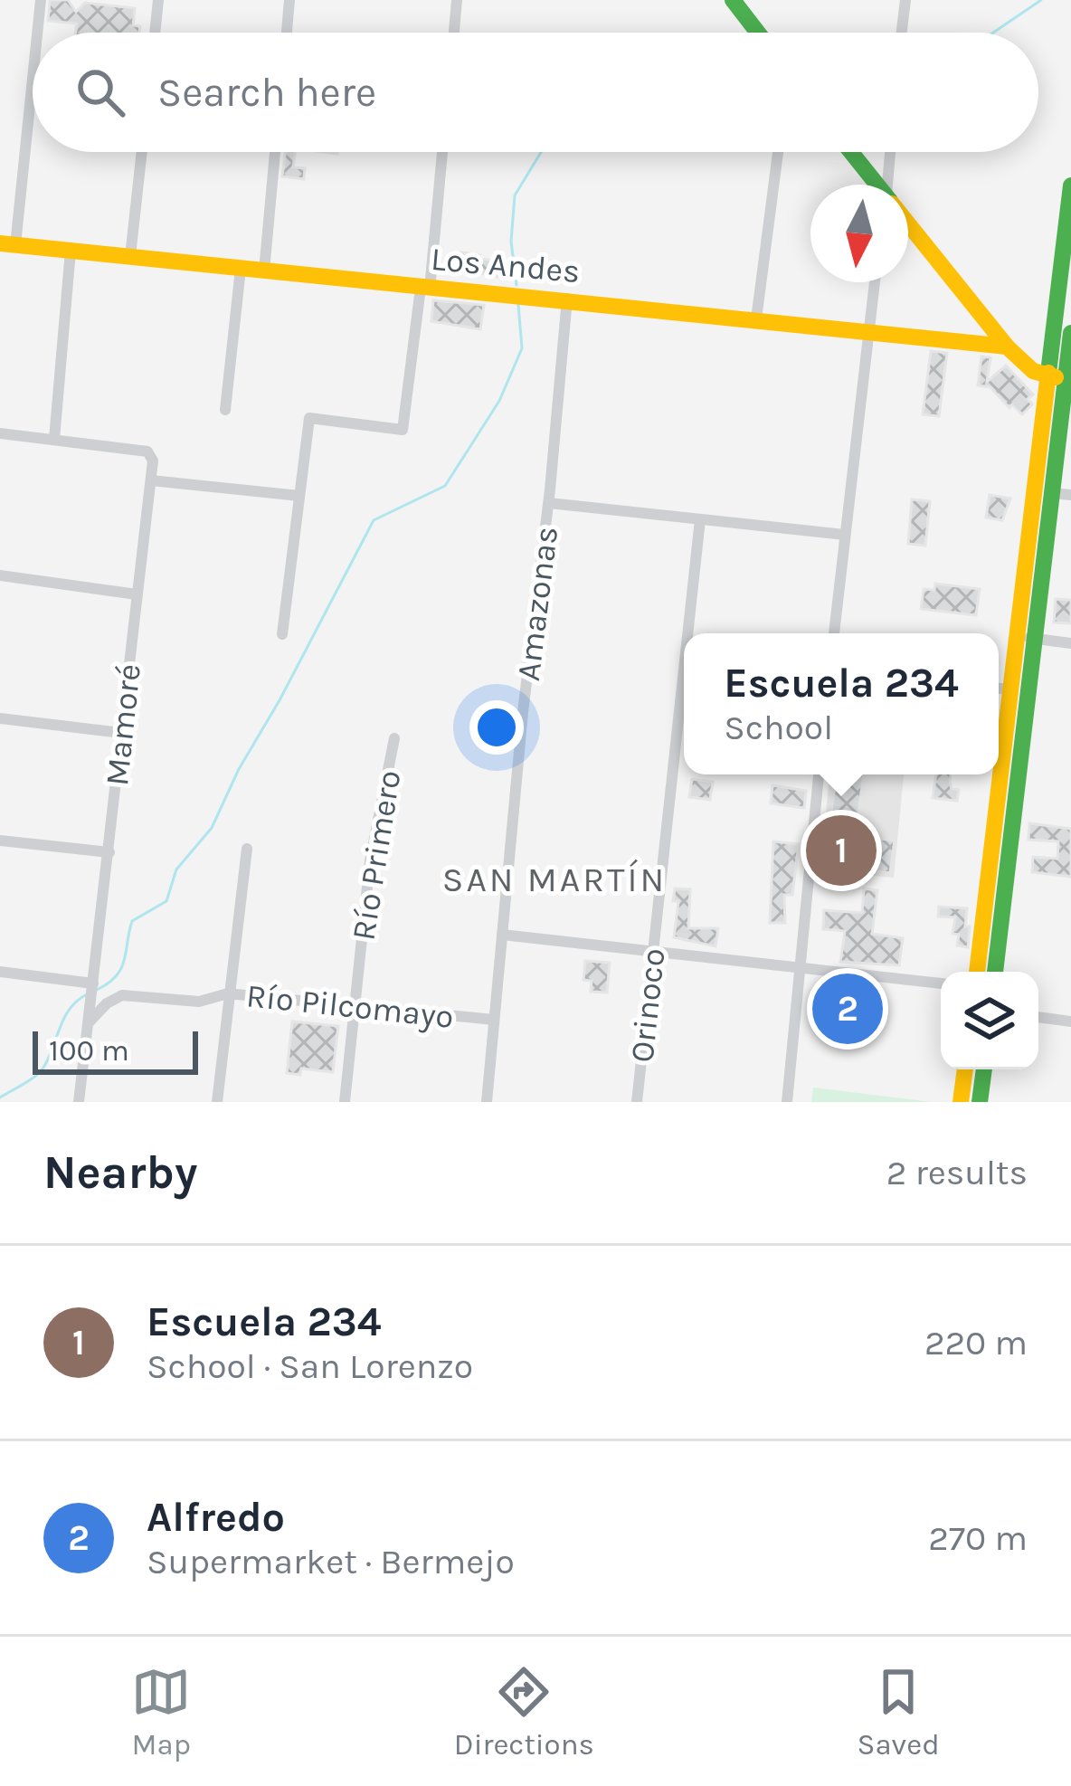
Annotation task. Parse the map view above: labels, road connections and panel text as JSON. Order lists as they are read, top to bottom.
{
  "streets": {
    "main road": ["Los Andes"],
    "street": [
      "Amazonas",
      "Mamoré",
      "Río Primero",
      "Río Pilcomayo",
      "Orinoco"
    ]
  },
  "crossings": [
    ["Los Andes", "Amazonas"],
    ["Amazonas", "Río Pilcomayo"],
    ["Mamoré", "Río Pilcomayo"],
    ["Río Primero", "Río Pilcomayo"]
  ],
  "districts": ["SAN MARTÍN"],
  "scale_bar": "100 m",
  "north": "bottom",
  "page": {
    "search": "Search here",
    "popup": ["Escuela 234", "School"],
    "pins": ["1", "2"],
    "scale": "100 m",
    "heading": ["Nearby", "2 results"],
    "list": [
      {
        "mark": "1",
        "name": "Escuela 234",
        "note": "School · San Lorenzo",
        "value": "220 m"
      },
      {
        "mark": "2",
        "name": "Alfredo",
        "note": "Supermarket · Bermejo",
        "value": "270 m"
      }
    ],
    "nav": ["Map", "Directions", "Saved"]
  }
}
